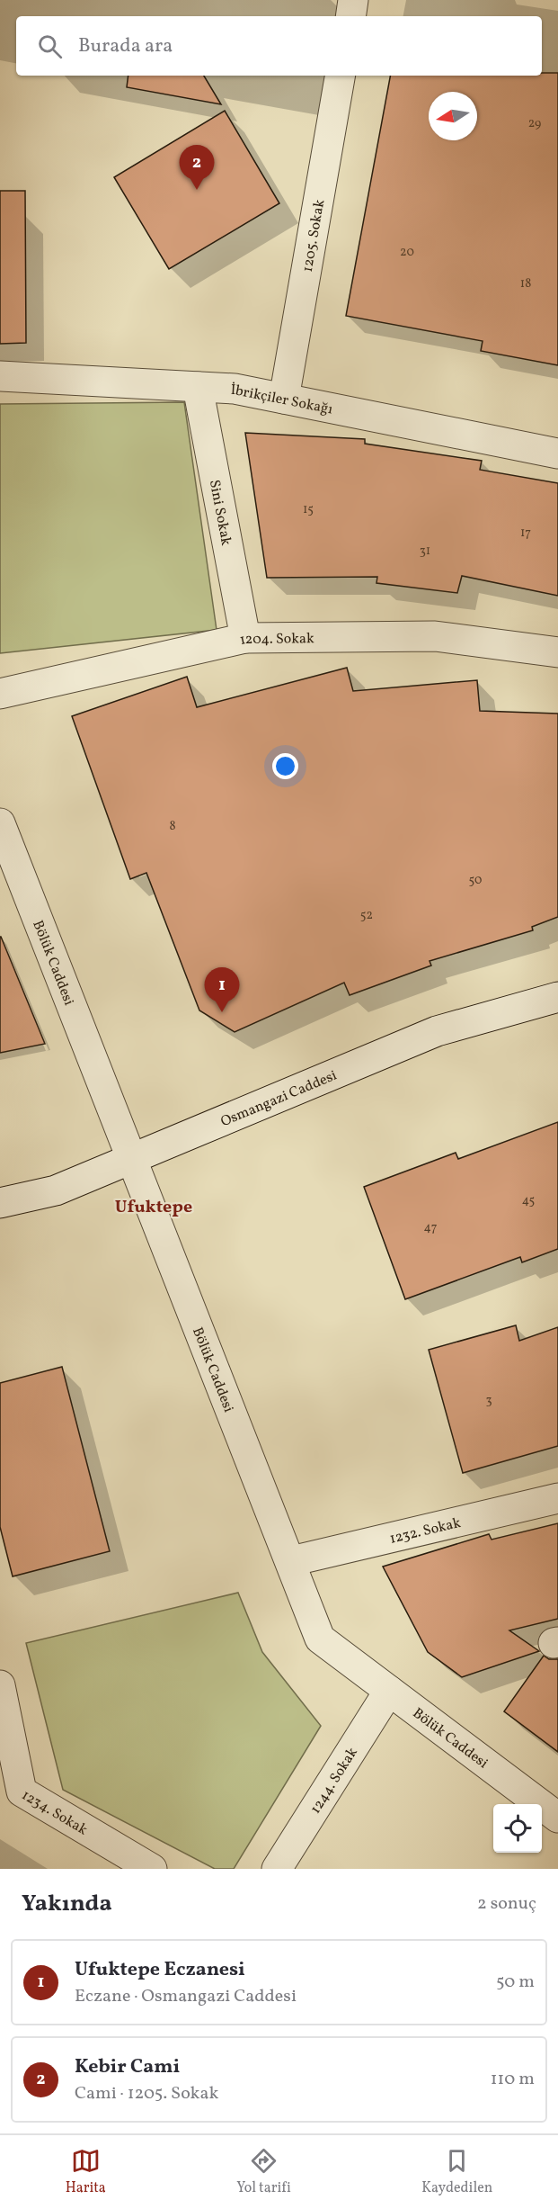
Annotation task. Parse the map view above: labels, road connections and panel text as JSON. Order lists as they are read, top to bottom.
{
  "streets": {
    "street": [
      "1205. Sokak",
      "İbrikçiler Sokağı",
      "Sini Sokak",
      "1204. Sokak",
      "Bölük Caddesi",
      "Osmangazi Caddesi",
      "1232. Sokak",
      "1244. Sokak",
      "1234. Sokak"
    ]
  },
  "crossings": [
    ["1205. Sokak", "İbrikçiler Sokağı"],
    ["İbrikçiler Sokağı", "Sini Sokak"],
    ["Sini Sokak", "1204. Sokak"],
    ["Bölük Caddesi", "Osmangazi Caddesi"],
    ["Bölük Caddesi", "1232. Sokak"],
    ["Bölük Caddesi", "1244. Sokak"]
  ],
  "districts": ["Ufuktepe"],
  "house_numbers": [
    "29",
    "20",
    "18",
    "15",
    "17",
    "31",
    "8",
    "50",
    "52",
    "45",
    "47",
    "3"
  ],
  "north": "left",
  "page": {
    "search": "Burada ara",
    "pins": ["2", "1"],
    "heading": ["Yakında", "2 sonuç"],
    "list": [
      {
        "mark": "1",
        "name": "Ufuktepe Eczanesi",
        "note": "Eczane · Osmangazi Caddesi",
        "value": "50 m"
      },
      {
        "mark": "2",
        "name": "Kebir Cami",
        "note": "Cami · 1205. Sokak",
        "value": "110 m"
      }
    ],
    "nav": ["Harita", "Yol tarifi", "Kaydedilen"]
  }
}
